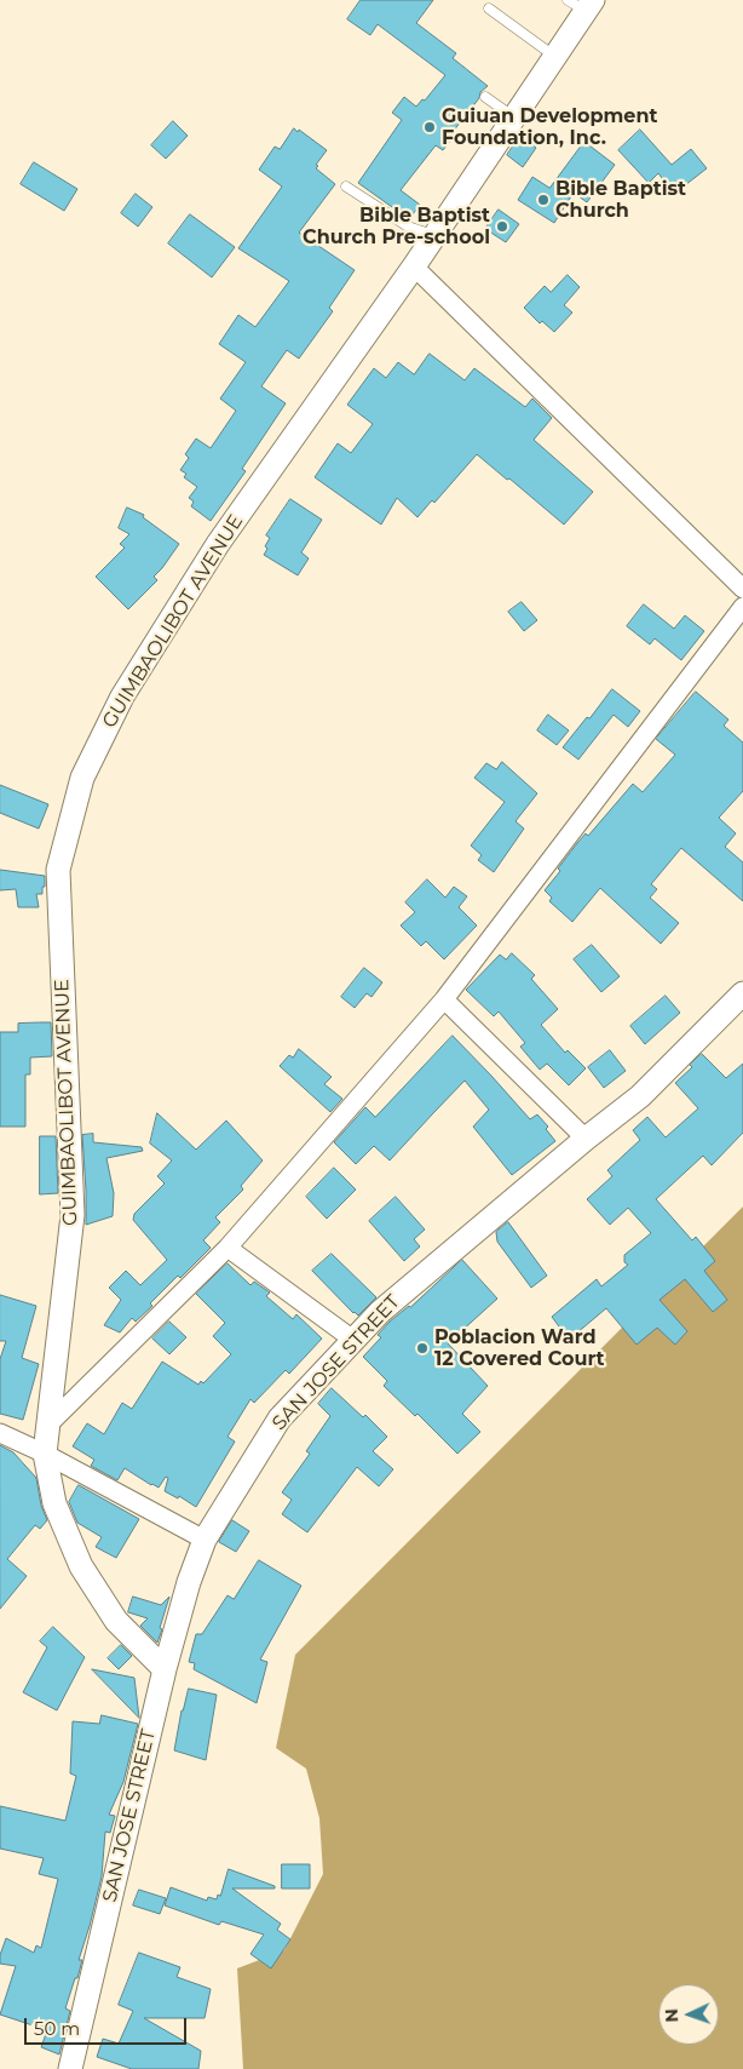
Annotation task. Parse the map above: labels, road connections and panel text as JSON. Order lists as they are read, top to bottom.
{
  "streets": {
    "street": ["GUIMBAOLIBOT AVENUE", "SAN JOSE STREET"]
  },
  "crossings": [
    ["GUIMBAOLIBOT AVENUE", "SAN JOSE STREET"]
  ],
  "places": [
    "Guiuan Development Foundation, Inc.",
    "Bible Baptist Church",
    "Bible Baptist Church Pre-school",
    "Poblacion Ward 12 Covered Court"
  ],
  "scale_bar": "50 m",
  "north": "left"
}
